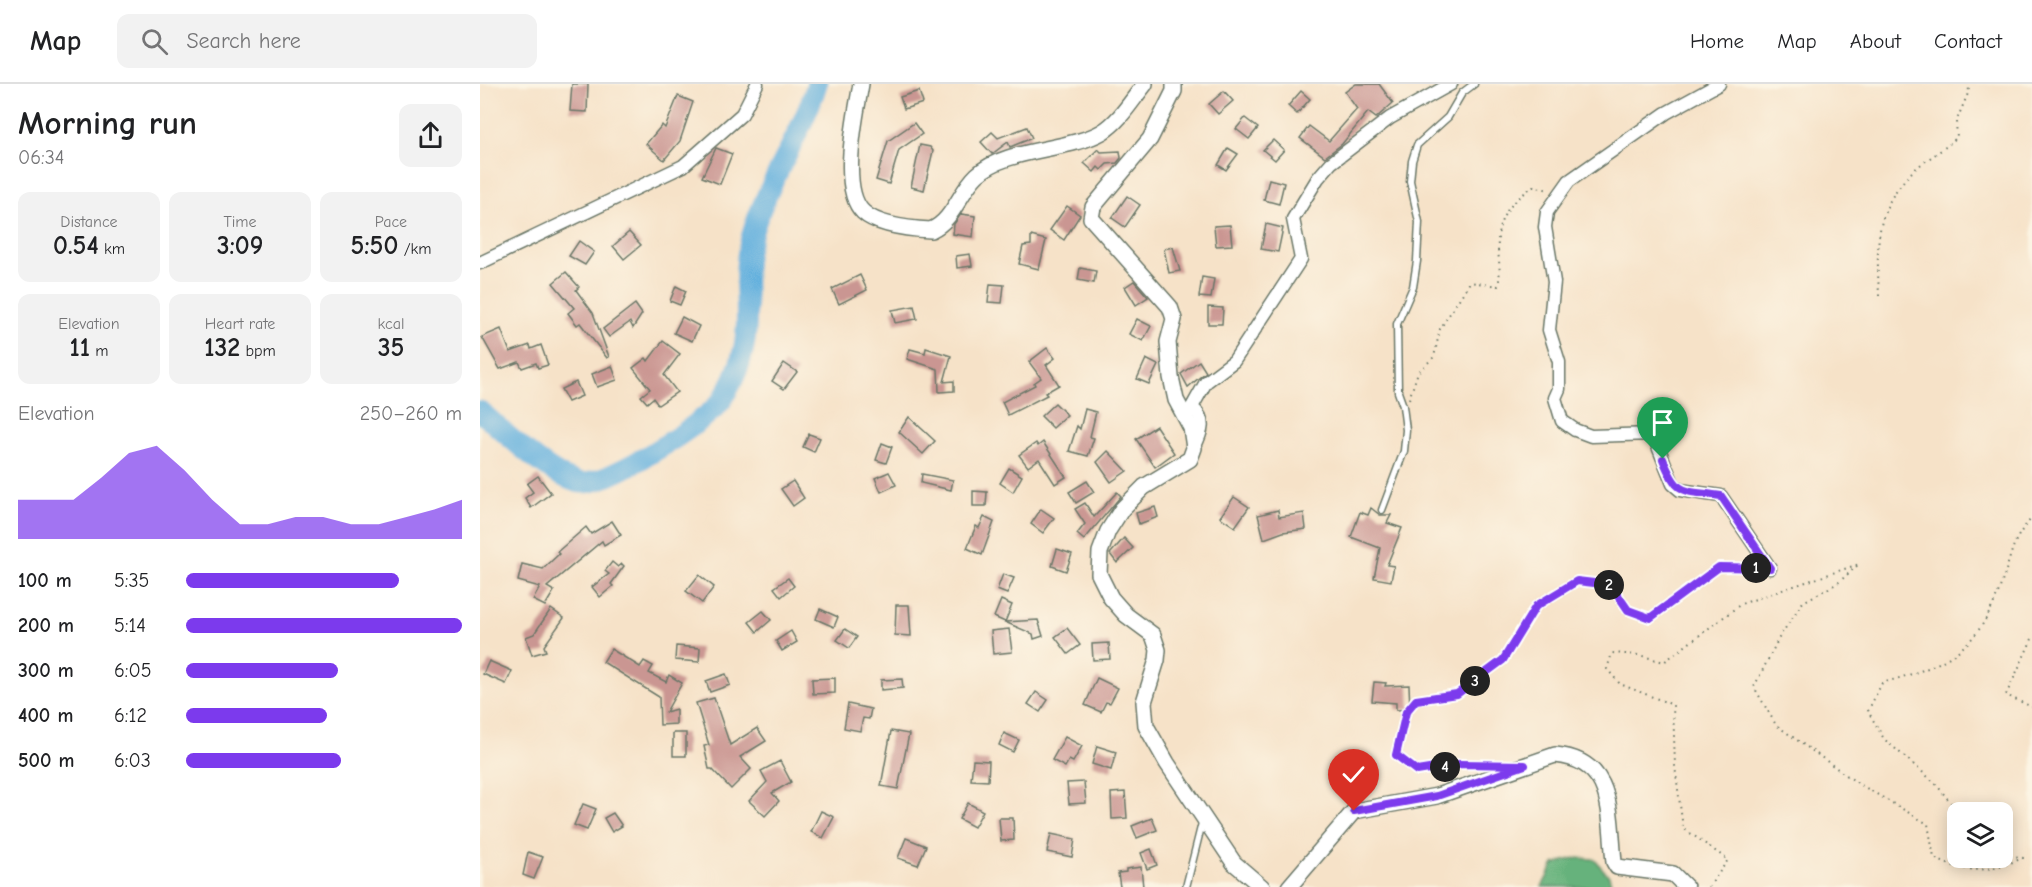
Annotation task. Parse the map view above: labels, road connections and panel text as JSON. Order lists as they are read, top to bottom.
{
  "page": {
    "header": "Map",
    "search": "Search here",
    "nav": [
      "Home",
      "Map",
      "About",
      "Contact"
    ],
    "heading": ["Morning run", "06:34"],
    "stats": [
      ["Distance", "0.54 km"],
      ["Time", "3:09"],
      ["Pace", "5:50 /km"],
      ["Elevation", "11 m"],
      ["Heart rate", "132 bpm"],
      ["kcal", "35"]
    ],
    "chart": ["Elevation", "250–260 m"],
    "pins": [
      "1",
      "2",
      "3",
      "4"
    ],
    "list": [
      {
        "name": "100 m",
        "note": "5:35"
      },
      {
        "name": "200 m",
        "note": "5:14"
      },
      {
        "name": "300 m",
        "note": "6:05"
      },
      {
        "name": "400 m",
        "note": "6:12"
      },
      {
        "name": "500 m",
        "note": "6:03"
      }
    ]
  }
}
